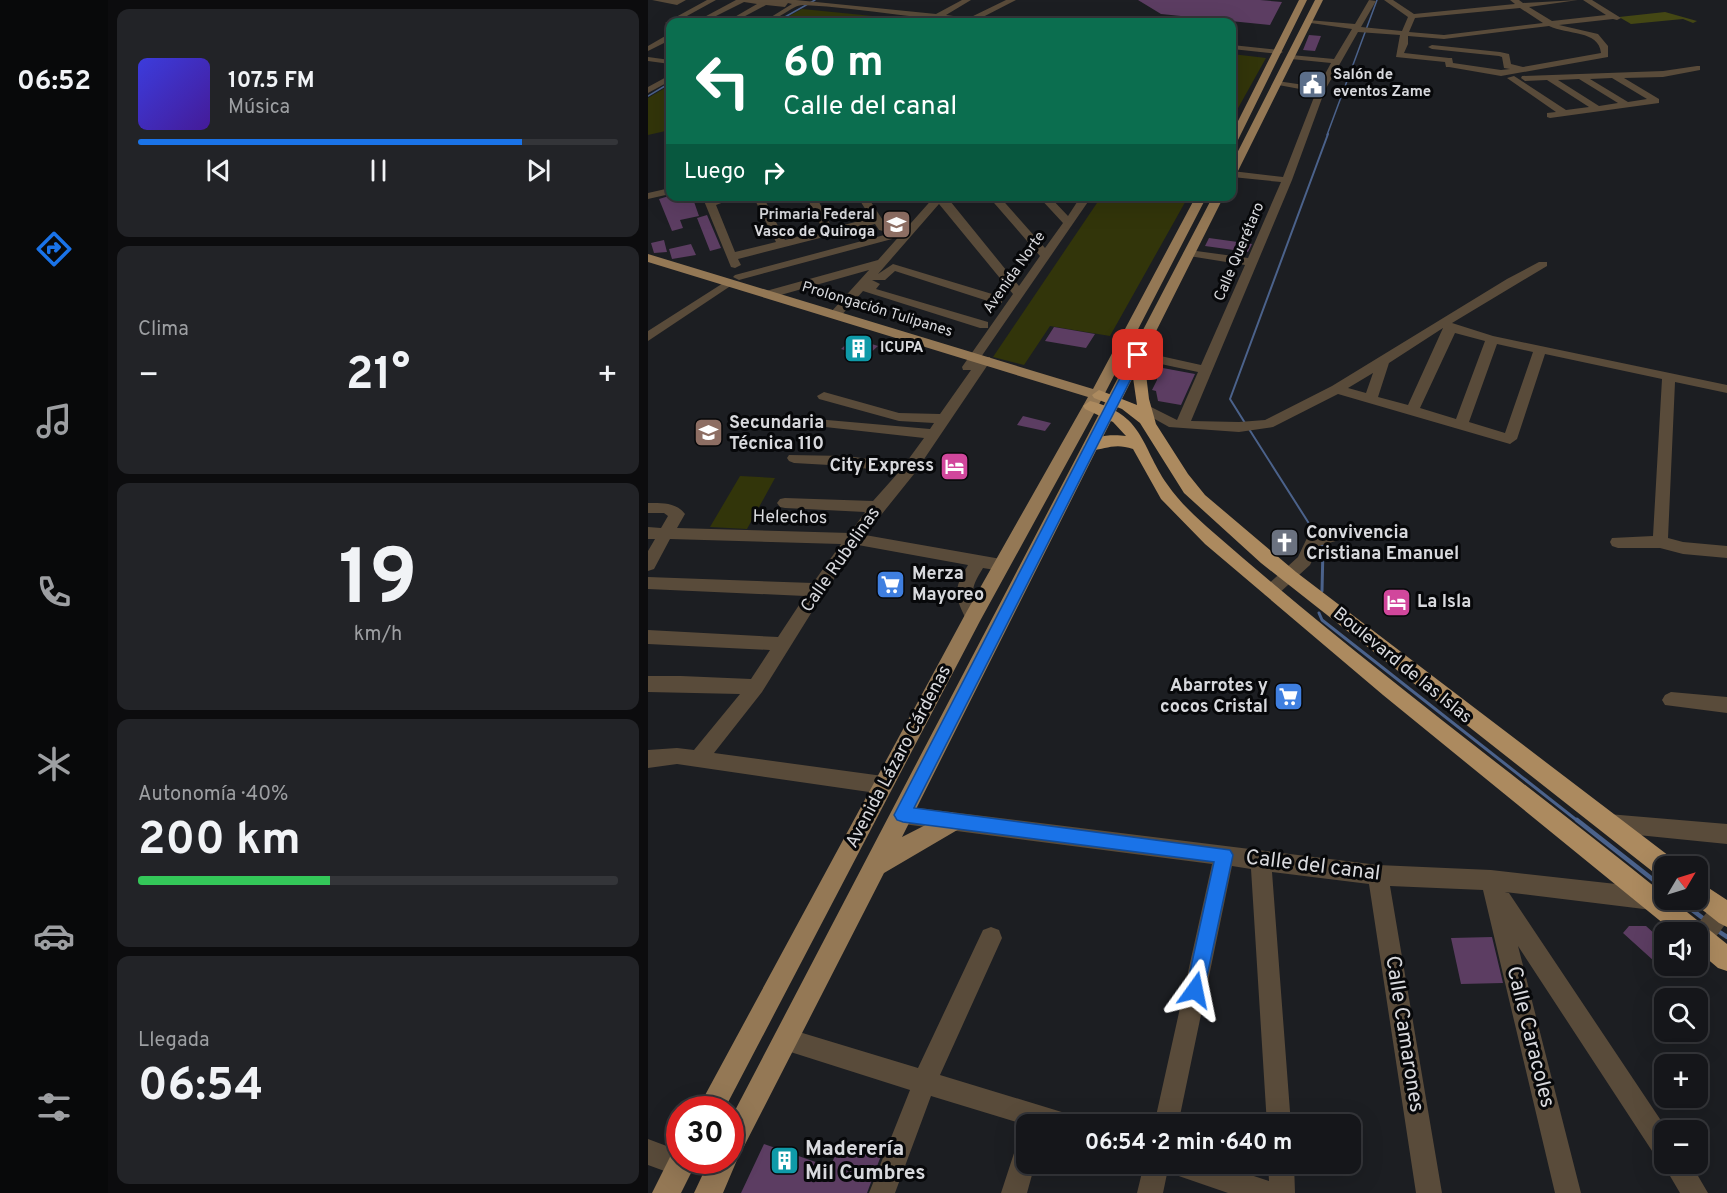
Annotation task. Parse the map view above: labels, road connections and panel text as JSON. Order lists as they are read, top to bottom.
{
  "streets": {
    "highway": ["Boulevard de las Islas"],
    "main road": ["Prolongación Tulipanes", "Avenida Lázaro Cárdenas"],
    "street": [
      "Calle Querétaro",
      "Avenida Norte",
      "Helechos",
      "Calle Rubelinas",
      "Calle del canal",
      "Calle Camarones",
      "Calle Caracoles"
    ]
  },
  "crossings": [
    ["Avenida Norte", "Prolongación Tulipanes"],
    ["Avenida Norte", "Calle Rubelinas"],
    ["Prolongación Tulipanes", "Calle Rubelinas"],
    ["Prolongación Tulipanes", "Boulevard de las Islas"],
    ["Prolongación Tulipanes", "Avenida Lázaro Cárdenas"],
    ["Helechos", "Calle Rubelinas"],
    ["Helechos", "Avenida Lázaro Cárdenas"],
    ["Boulevard de las Islas", "Avenida Lázaro Cárdenas"],
    ["Boulevard de las Islas", "Calle del canal"],
    ["Avenida Lázaro Cárdenas", "Calle del canal"],
    ["Calle del canal", "Calle Camarones"],
    ["Calle del canal", "Calle Caracoles"]
  ],
  "places": {
    "public building": ["Salón de eventos Zame"],
    "school or university": ["Primaria Federal Vasco de Quiroga", "Secundaria Técnica 110"],
    "building": ["ICUPA", "Maderería Mil Cumbres"],
    "hotel": ["City Express", "La Isla"],
    "church": ["Convivencia Cristiana Emanuel"],
    "supermarket": ["Merza Mayoreo", "Abarrotes y cocos Cristal"]
  },
  "north": "top right",
  "page": {
    "tabs": "06:52",
    "turn": ["60 m", "Calle del canal"],
    "song": ["107.5 FM", "Música"],
    "then": "Luego",
    "tile": [
      "Clima",
      ["19", "km/h"],
      ["Autonomía · 40%", "200 km"],
      ["Llegada", "06:54"]
    ],
    "heat": ["−", "21°", "+"],
    "map_buttons": ["+", "−"],
    "limit": "30",
    "trip": "06:54 · 2 min · 640 m"
  }
}
